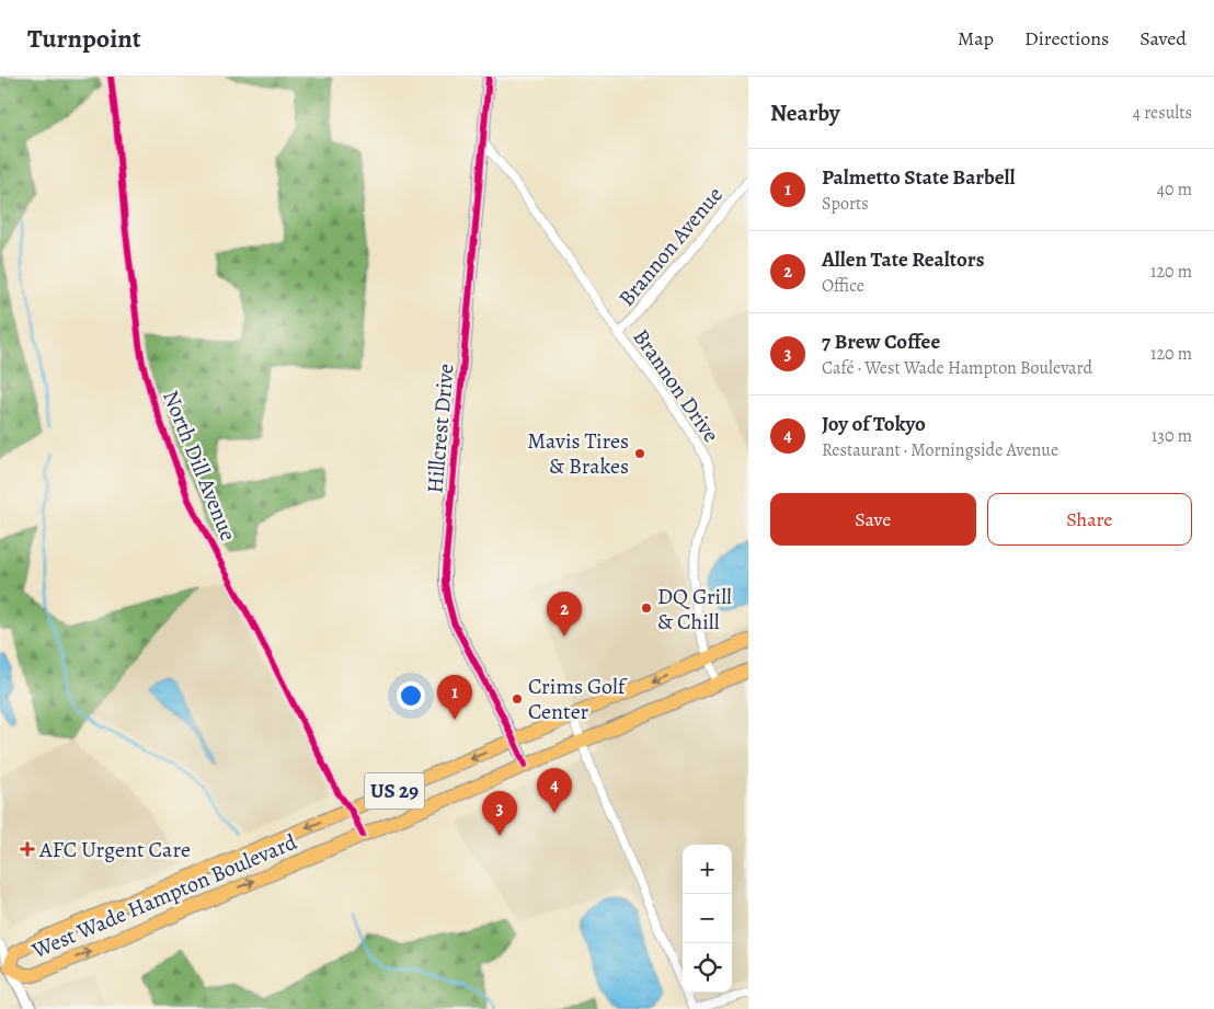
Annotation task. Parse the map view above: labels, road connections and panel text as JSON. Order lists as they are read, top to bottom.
{
  "streets": {
    "main road": ["US 29", "West Wade Hampton Boulevard"],
    "street": [
      "Brannon Avenue",
      "Brannon Drive",
      "Hillcrest Drive",
      "North Dill Avenue"
    ]
  },
  "crossings": [
    ["Brannon Avenue", "Brannon Drive"],
    ["Brannon Drive", "Hillcrest Drive"],
    ["Brannon Drive", "West Wade Hampton Boulevard"],
    ["Hillcrest Drive", "West Wade Hampton Boulevard"],
    ["North Dill Avenue", "West Wade Hampton Boulevard"]
  ],
  "places": {
    "other": ["Mavis Tires & Brakes", "DQ Grill & Chill", "Crims Golf Center"],
    "health": ["AFC Urgent Care"]
  },
  "page": {
    "header": "Turnpoint",
    "nav": ["Map", "Directions", "Saved"],
    "heading": ["Nearby", "4 results"],
    "list": [
      {
        "mark": "1",
        "name": "Palmetto State Barbell",
        "note": "Sports",
        "value": "40 m"
      },
      {
        "mark": "2",
        "name": "Allen Tate Realtors",
        "note": "Office",
        "value": "120 m"
      },
      {
        "mark": "3",
        "name": "7 Brew Coffee",
        "note": "Café · West Wade Hampton Boulevard",
        "value": "120 m"
      },
      {
        "mark": "4",
        "name": "Joy of Tokyo",
        "note": "Restaurant · Morningside Avenue",
        "value": "130 m"
      }
    ],
    "buttons": ["Save", "Share"],
    "pins": [
      "2",
      "1",
      "4",
      "3"
    ],
    "map_buttons": ["+", "−"]
  }
}
